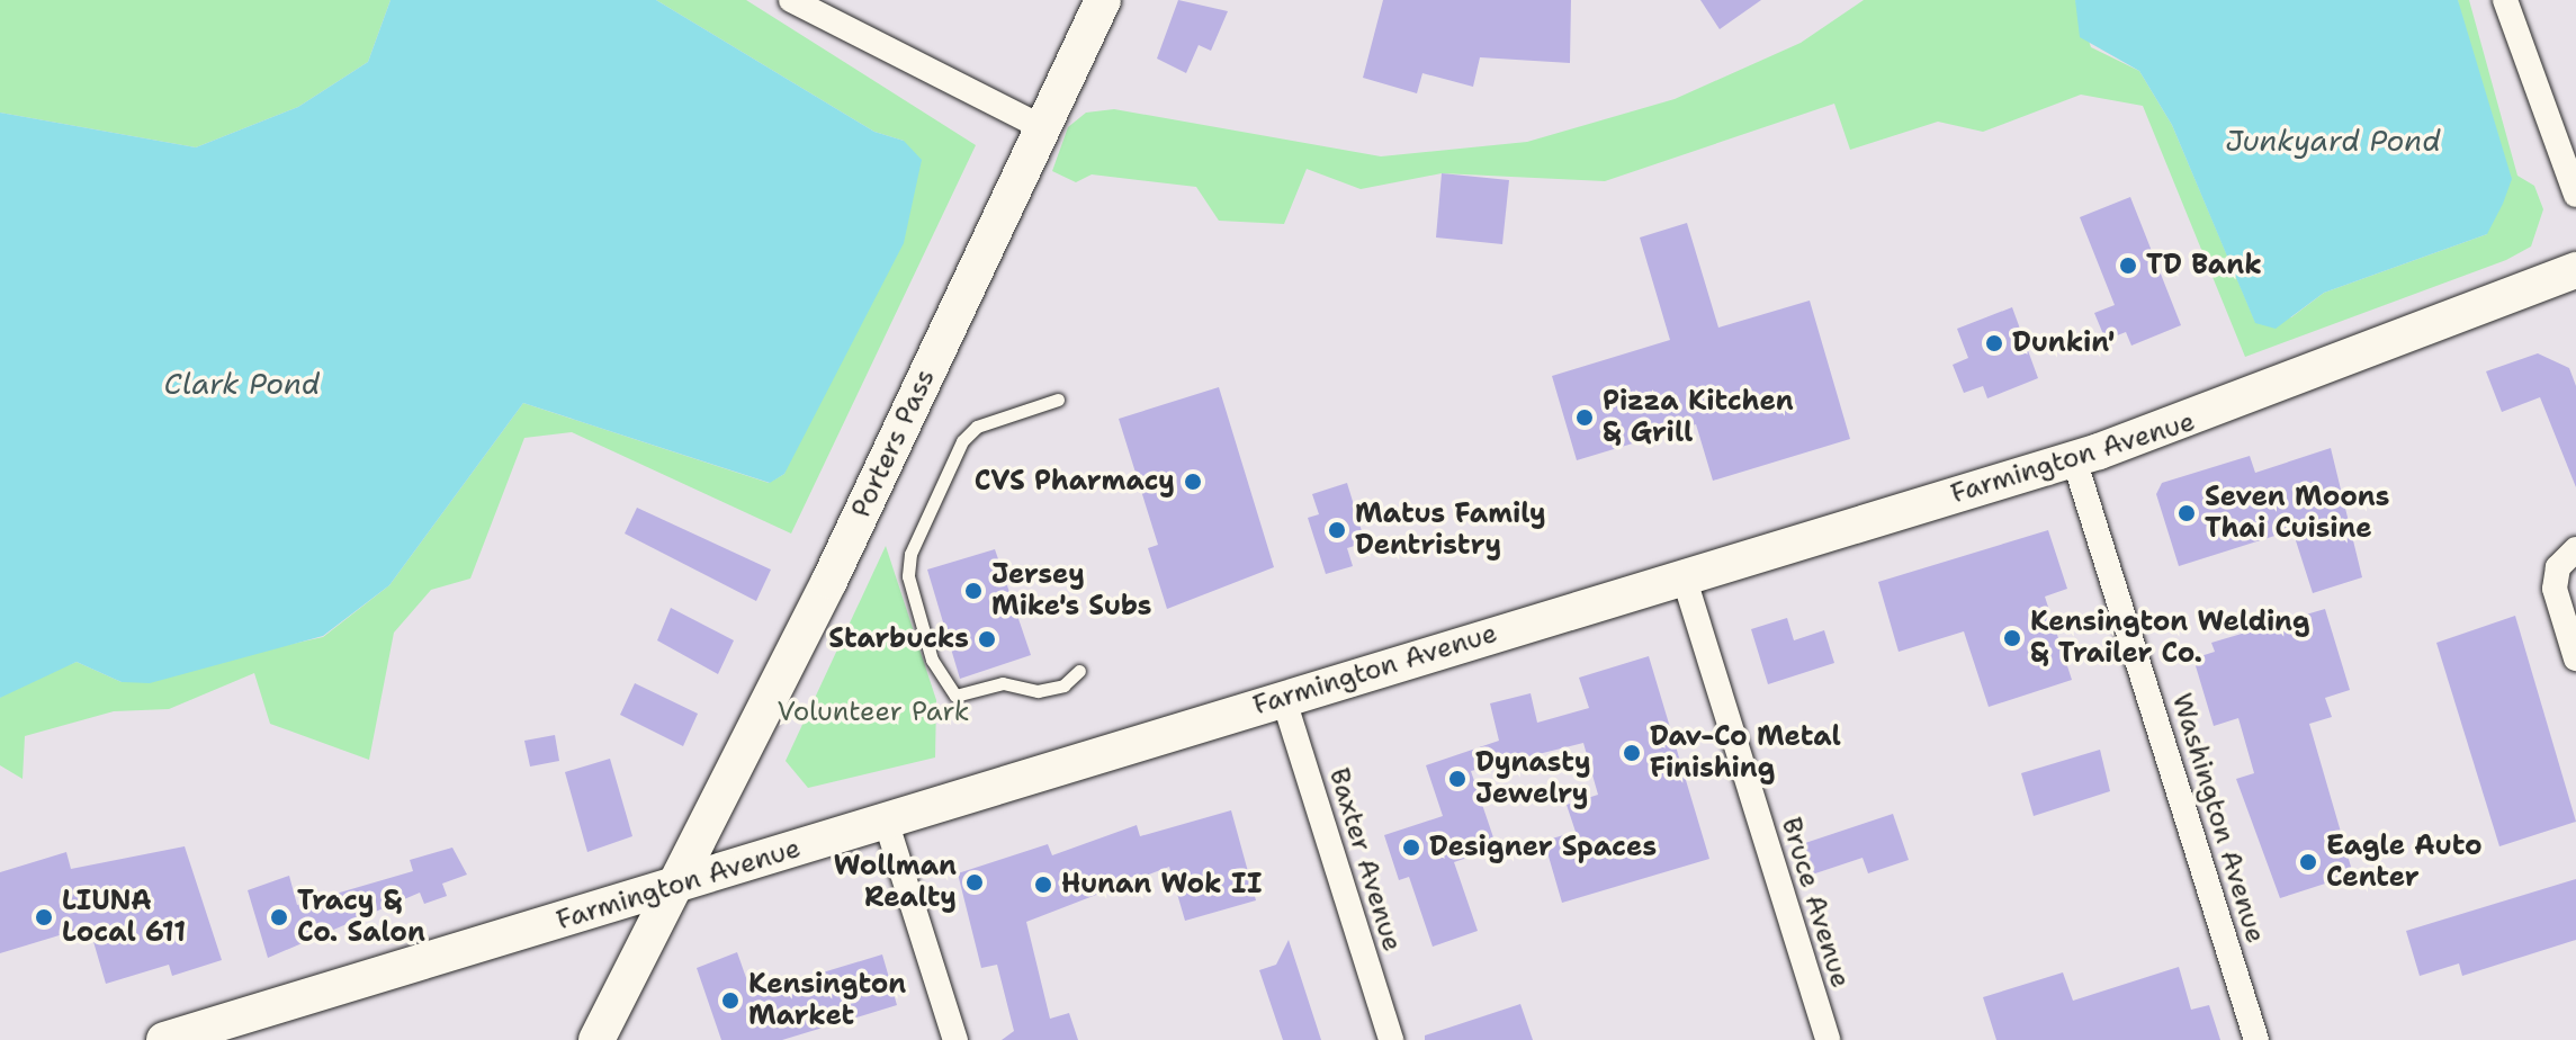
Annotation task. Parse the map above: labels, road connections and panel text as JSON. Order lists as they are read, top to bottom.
{
  "streets": {
    "main road": ["Porters Pass", "Farmington Avenue"],
    "street": ["Washington Avenue", "Baxter Avenue", "Bruce Avenue"]
  },
  "crossings": [
    ["Porters Pass", "Farmington Avenue"],
    ["Farmington Avenue", "Washington Avenue"],
    ["Farmington Avenue", "Baxter Avenue"],
    ["Farmington Avenue", "Bruce Avenue"]
  ],
  "water": ["Junkyard Pond", "Clark Pond"],
  "parks": ["Volunteer Park"],
  "places": [
    "TD Bank",
    "Dunkin'",
    "Pizza Kitchen & Grill",
    "CVS Pharmacy",
    "Seven Moons Thai Cuisine",
    "Matus Family Dentristry",
    "Jersey Mike's Subs",
    "Kensington Welding & Trailer Co.",
    "Starbucks",
    "Dav-Co Metal Finishing",
    "Dynasty Jewelry",
    "Designer Spaces",
    "Eagle Auto Center",
    "Wollman Realty",
    "Hunan Wok II",
    "LIUNA Local 611",
    "Tracy & Co. Salon",
    "Kensington Market"
  ]
}
